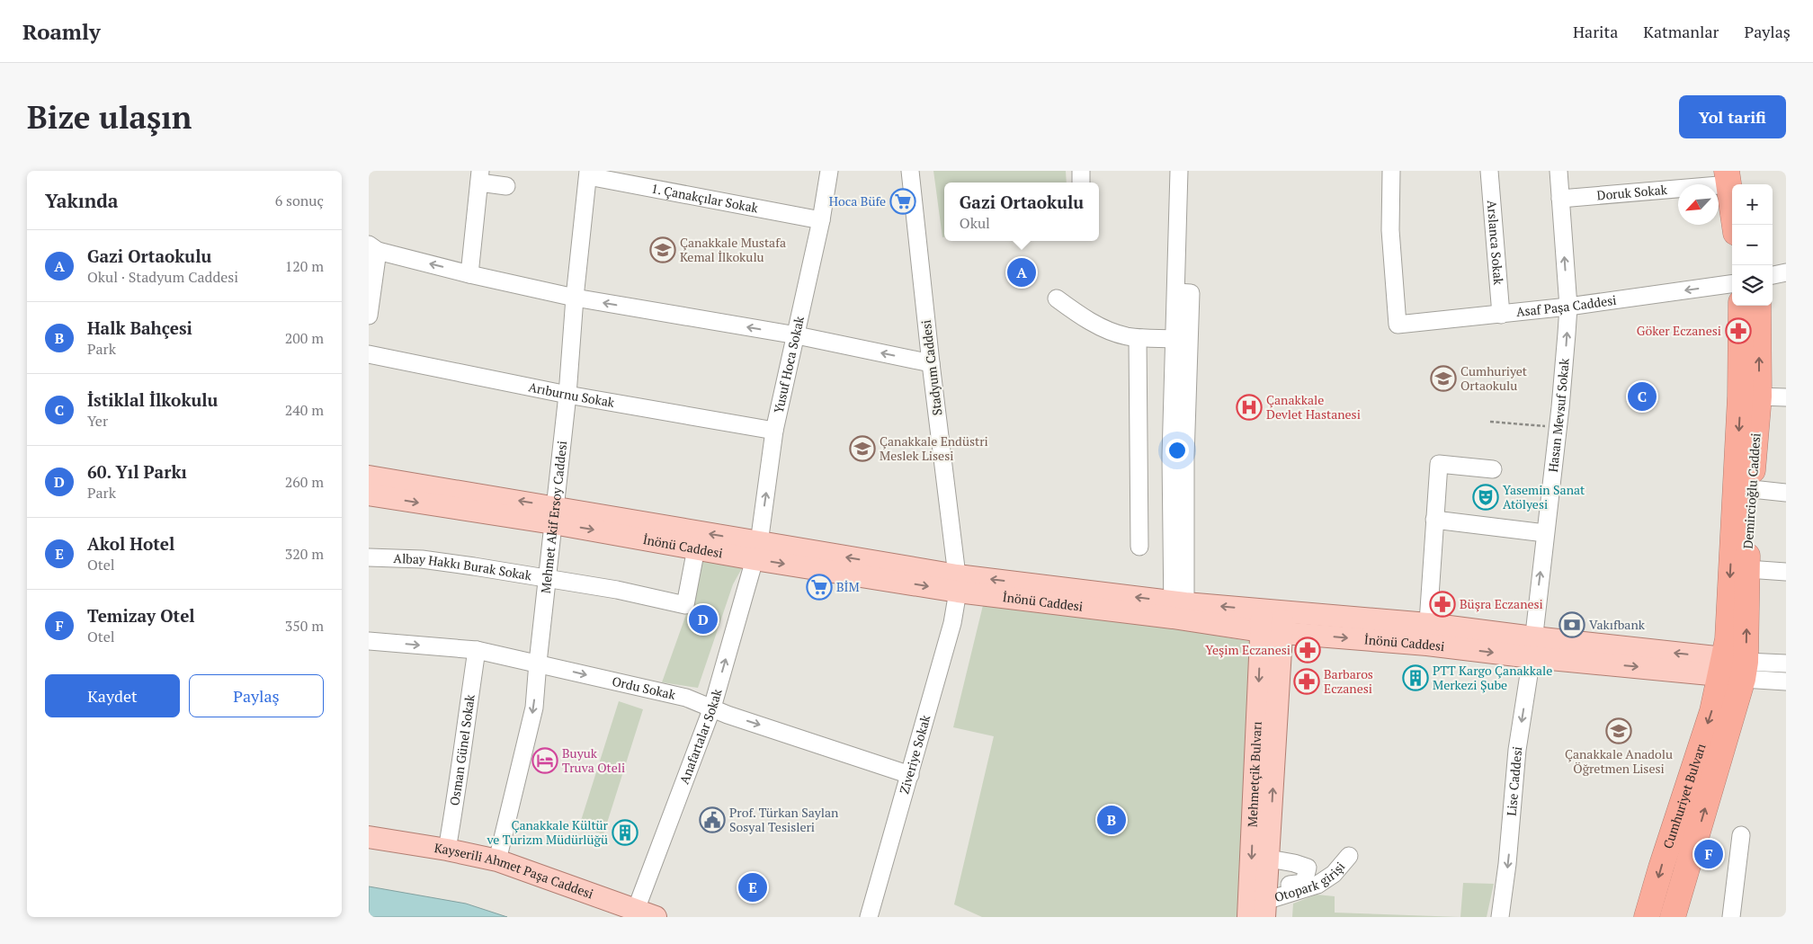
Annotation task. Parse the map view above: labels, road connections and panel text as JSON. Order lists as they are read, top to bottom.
{
  "streets": {
    "highway": ["Demircioğlu Caddesi", "Cumhuriyet Bulvarı"],
    "main road": ["İnönü Caddesi", "Mehmetçik Bulvarı", "Kayserili Ahmet Paşa Caddesi"],
    "street": [
      "Doruk Sokak",
      "1. Çanakçılar Sokak",
      "Arslanca Sokak",
      "Asaf Paşa Caddesi",
      "Yusuf Hoca Sokak",
      "Stadyum Caddesi",
      "Arıburnu Sokak",
      "Hasan Mevsuf Sokak",
      "Mehmet Akif Ersoy Caddesi",
      "Albay Hakkı Burak Sokak",
      "Ordu Sokak",
      "Anafartalar Sokak",
      "Osman Günel Sokak",
      "Ziveriye Sokak",
      "Lise Caddesi",
      "Otopark girişi"
    ]
  },
  "crossings": [
    ["Doruk Sokak", "Hasan Mevsuf Sokak"],
    ["1. Çanakçılar Sokak", "Yusuf Hoca Sokak"],
    ["1. Çanakçılar Sokak", "Mehmet Akif Ersoy Caddesi"],
    ["Arslanca Sokak", "Asaf Paşa Caddesi"],
    ["Asaf Paşa Caddesi", "Hasan Mevsuf Sokak"],
    ["Yusuf Hoca Sokak", "Arıburnu Sokak"],
    ["Yusuf Hoca Sokak", "İnönü Caddesi"],
    ["Yusuf Hoca Sokak", "Anafartalar Sokak"],
    ["Stadyum Caddesi", "İnönü Caddesi"],
    ["Stadyum Caddesi", "Ziveriye Sokak"],
    ["Arıburnu Sokak", "Mehmet Akif Ersoy Caddesi"],
    ["Hasan Mevsuf Sokak", "İnönü Caddesi"],
    ["Hasan Mevsuf Sokak", "Lise Caddesi"],
    ["Demircioğlu Caddesi", "İnönü Caddesi"],
    ["Demircioğlu Caddesi", "Cumhuriyet Bulvarı"],
    ["Mehmet Akif Ersoy Caddesi", "İnönü Caddesi"],
    ["Mehmet Akif Ersoy Caddesi", "Albay Hakkı Burak Sokak"],
    ["Mehmet Akif Ersoy Caddesi", "Ordu Sokak"],
    ["Mehmet Akif Ersoy Caddesi", "Kayserili Ahmet Paşa Caddesi"],
    ["İnönü Caddesi", "Albay Hakkı Burak Sokak"],
    ["İnönü Caddesi", "Anafartalar Sokak"],
    ["İnönü Caddesi", "Ziveriye Sokak"],
    ["İnönü Caddesi", "Mehmetçik Bulvarı"],
    ["İnönü Caddesi", "Lise Caddesi"],
    ["İnönü Caddesi", "Cumhuriyet Bulvarı"],
    ["Ordu Sokak", "Anafartalar Sokak"],
    ["Ordu Sokak", "Osman Günel Sokak"],
    ["Ordu Sokak", "Ziveriye Sokak"],
    ["Anafartalar Sokak", "Kayserili Ahmet Paşa Caddesi"],
    ["Osman Günel Sokak", "Kayserili Ahmet Paşa Caddesi"],
    ["Mehmetçik Bulvarı", "Otopark girişi"]
  ],
  "one_way": ["Ordu Sokak", "Anafartalar Sokak", "Lise Caddesi"],
  "places": {
    "supermarket": ["Hoca Büfe", "BİM"],
    "school or university": [
      "Çanakkale Mustafa Kemal İlkokulu",
      "Cumhuriyet Ortaokulu",
      "Çanakkale Endüstri Meslek Lisesi",
      "Çanakkale Anadolu Öğretmen Lisesi"
    ],
    "pharmacy": [
      "Göker Eczanesi",
      "Büşra Eczanesi",
      "Yeşim Eczanesi",
      "Barbaros Eczanesi"
    ],
    "hospital": ["Çanakkale Devlet Hastanesi"],
    "theatre": ["Yasemin Sanat Atölyesi"],
    "bank": ["Vakıfbank"],
    "building": ["PTT Kargo Çanakkale Merkezi Şube", "Çanakkale Kültür ve Turizm Müdürlüğü"],
    "hotel": ["Buyuk Truva Oteli"],
    "public building": ["Prof. Türkan Saylan Sosyal Tesisleri"]
  },
  "north": "bottom left",
  "page": {
    "header": "Roamly",
    "nav": ["Harita", "Katmanlar", "Paylaş"],
    "buttons": [
      "Yol tarifi",
      ["Kaydet", "Paylaş"]
    ],
    "title": "Bize ulaşın",
    "heading": ["Yakında", "6 sonuç"],
    "popup": ["Gazi Ortaokulu", "Okul"],
    "map_buttons": ["+", "−"],
    "list": [
      {
        "mark": "A",
        "name": "Gazi Ortaokulu",
        "note": "Okul · Stadyum Caddesi",
        "value": "120 m"
      },
      {
        "mark": "B",
        "name": "Halk Bahçesi",
        "note": "Park",
        "value": "200 m"
      },
      {
        "mark": "C",
        "name": "İstiklal İlkokulu",
        "note": "Yer",
        "value": "240 m"
      },
      {
        "mark": "D",
        "name": "60. Yıl Parkı",
        "note": "Park",
        "value": "260 m"
      },
      {
        "mark": "E",
        "name": "Akol Hotel",
        "note": "Otel",
        "value": "320 m"
      },
      {
        "mark": "F",
        "name": "Temizay Otel",
        "note": "Otel",
        "value": "350 m"
      }
    ],
    "pins": [
      "A",
      "C",
      "D",
      "B",
      "F",
      "E"
    ]
  }
}
